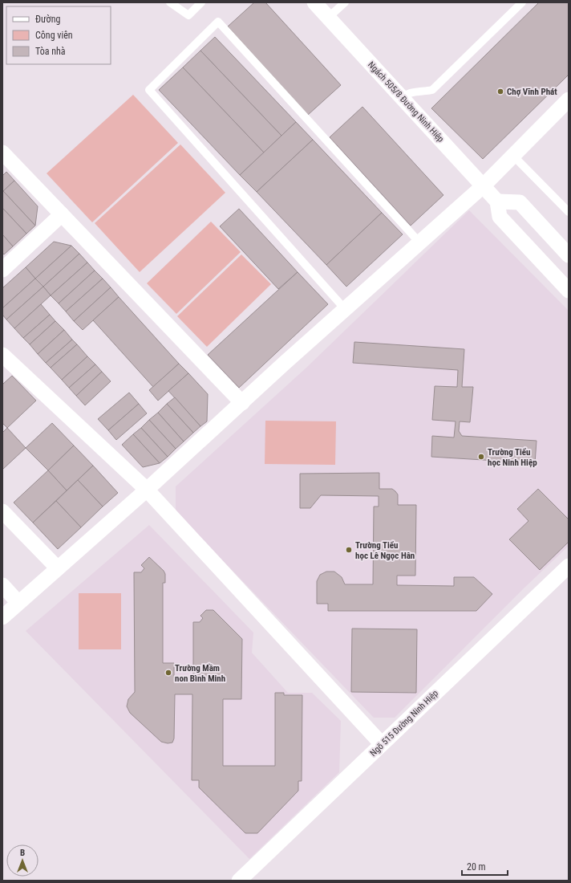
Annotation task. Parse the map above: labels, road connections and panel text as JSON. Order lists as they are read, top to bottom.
{
  "streets": {
    "street": ["Ngách 505/8 Đường Ninh Hiệp", "Ngõ 515 Đường Ninh Hiệp"]
  },
  "places": [
    "Chợ Vĩnh Phát",
    "Trường Tiểu học Ninh Hiệp",
    "Trường Tiểu học Lê Ngọc Hân",
    "Trường Mầm non Bình Minh"
  ],
  "legend": ["Đường", "Công viên", "Tòa nhà"],
  "scale_bar": "20 m",
  "north": "top"
}
